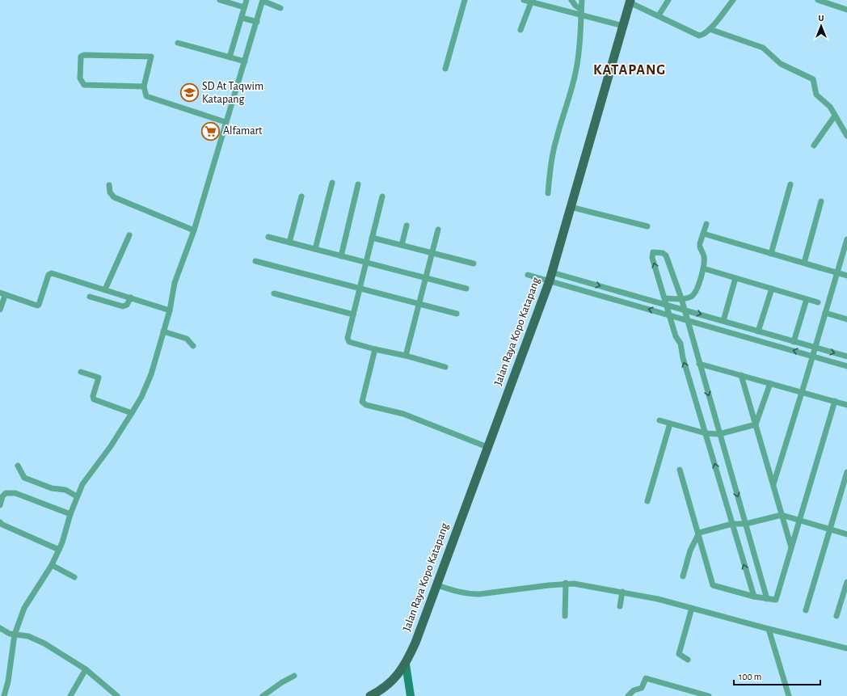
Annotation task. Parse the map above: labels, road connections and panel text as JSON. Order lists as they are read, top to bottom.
{
  "streets": {
    "main road": ["Jalan Raya Kopo Katapang"]
  },
  "districts": ["KATAPANG"],
  "places": {
    "school or university": ["SD At Taqwim Katapang"],
    "supermarket": ["Alfamart"]
  },
  "scale_bar": "100 m",
  "north": "top"
}
